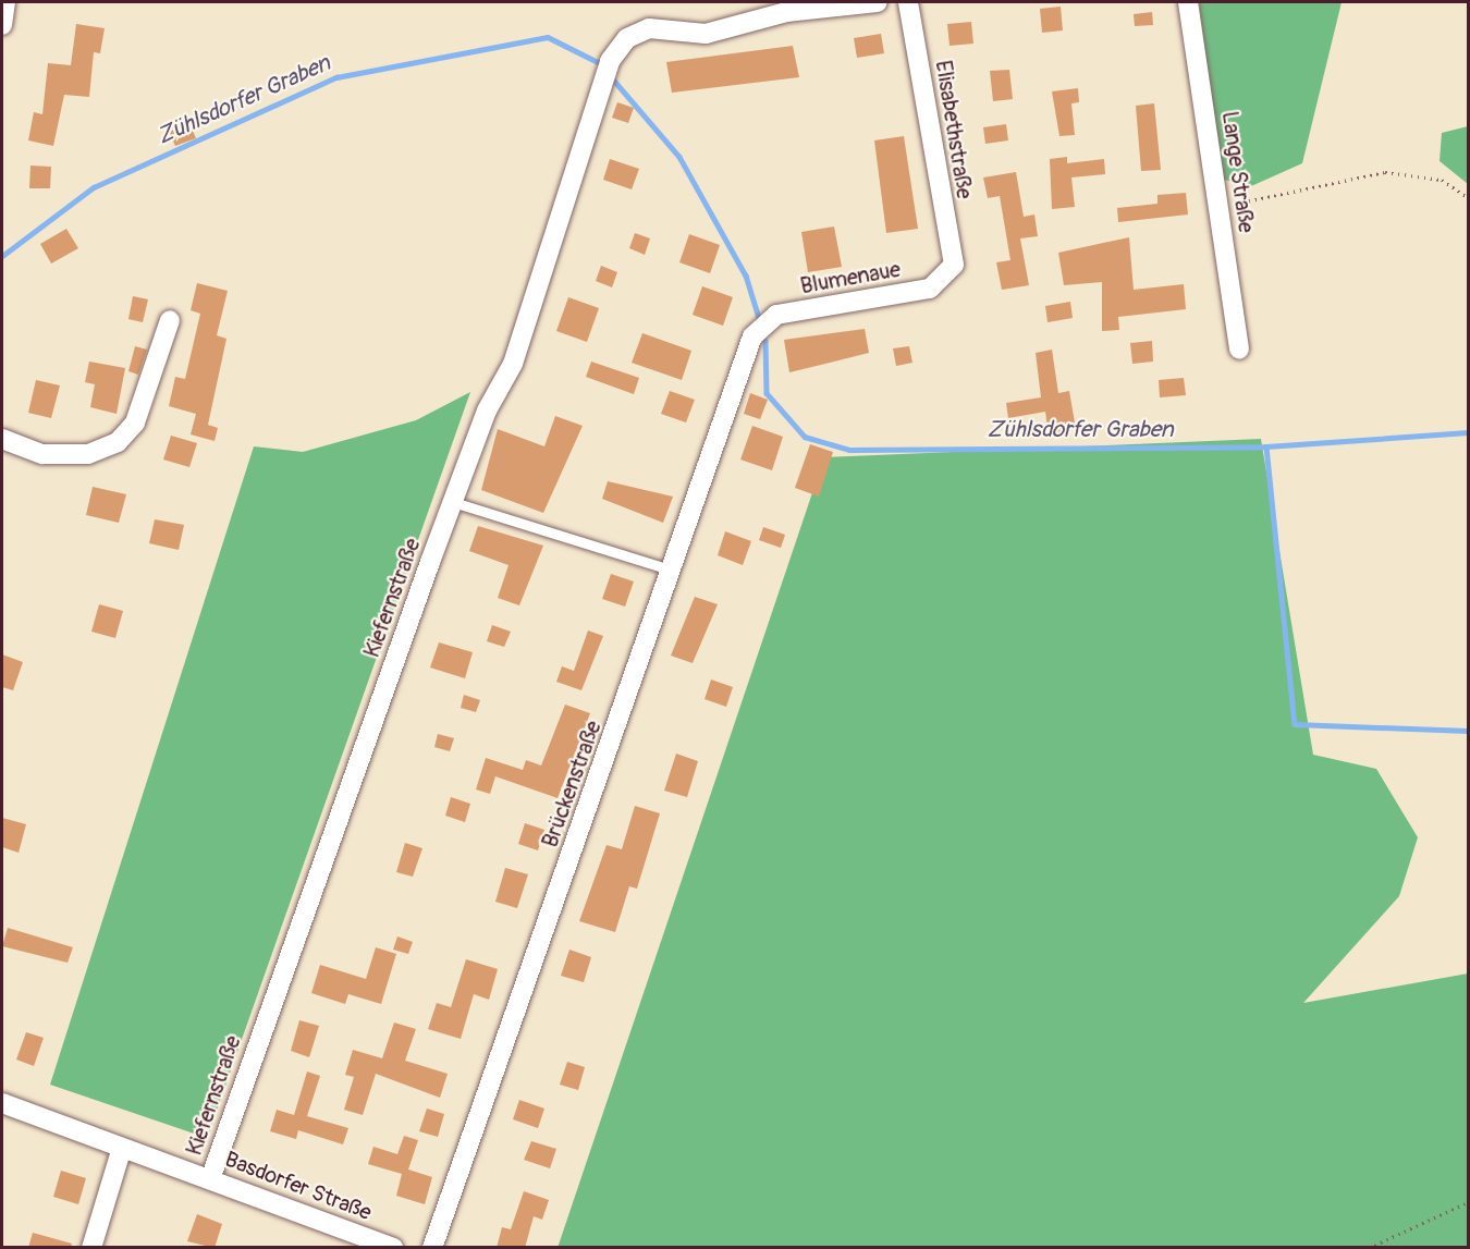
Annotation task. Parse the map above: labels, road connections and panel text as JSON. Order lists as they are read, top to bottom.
{
  "streets": {
    "street": [
      "Elisabethstraße",
      "Lange Straße",
      "Blumenaue",
      "Kiefernstraße",
      "Brückenstraße",
      "Basdorfer Straße"
    ]
  },
  "crossings": [
    ["Elisabethstraße", "Blumenaue"],
    ["Blumenaue", "Brückenstraße"],
    ["Kiefernstraße", "Basdorfer Straße"]
  ],
  "water": ["Zühlsdorfer Graben"]
}
